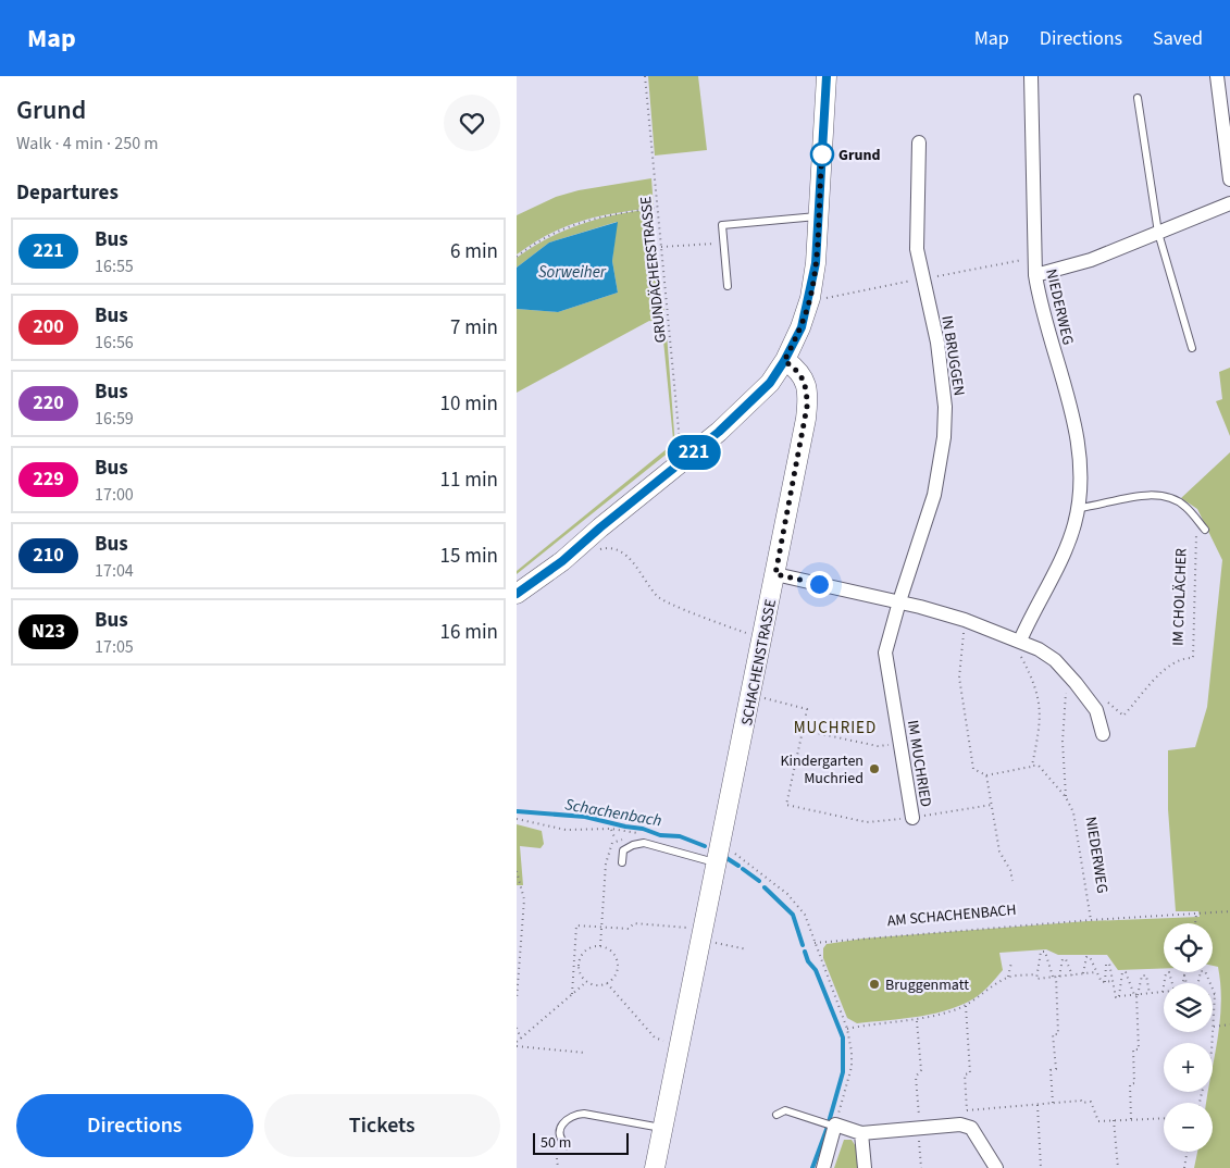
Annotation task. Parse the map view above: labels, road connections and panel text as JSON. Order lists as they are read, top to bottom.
{
  "streets": {
    "street": [
      "NIEDERWEG",
      "IN BRUGGEN",
      "SCHACHENSTRASSE",
      "IM MUCHRIED"
    ],
    "path": ["GRUNDÄCHERSTRASSE", "IM CHOLÄCHER", "AM SCHACHENBACH"]
  },
  "crossings": [
    ["NIEDERWEG", "AM SCHACHENBACH"],
    ["IN BRUGGEN", "IM MUCHRIED"],
    ["SCHACHENSTRASSE", "IM MUCHRIED"]
  ],
  "districts": ["MUCHRIED"],
  "water": ["Sorweiher", "Schachenbach"],
  "places": ["Grund", "Kindergarten Muchried", "Bruggenmatt"],
  "lines": ["bus line 221"],
  "scale_bar": "50 m",
  "page": {
    "header": "Map",
    "nav": ["Map", "Directions", "Saved"],
    "heading": [
      ["Grund", "Walk · 4 min · 250 m"],
      "Departures"
    ],
    "on_map": "221",
    "list": [
      {
        "mark": "221",
        "name": "Bus",
        "note": "16:55",
        "value": "6 min"
      },
      {
        "mark": "200",
        "name": "Bus",
        "note": "16:56",
        "value": "7 min"
      },
      {
        "mark": "220",
        "name": "Bus",
        "note": "16:59",
        "value": "10 min"
      },
      {
        "mark": "229",
        "name": "Bus",
        "note": "17:00",
        "value": "11 min"
      },
      {
        "mark": "210",
        "name": "Bus",
        "note": "17:04",
        "value": "15 min"
      },
      {
        "mark": "N23",
        "name": "Bus",
        "note": "17:05",
        "value": "16 min"
      }
    ],
    "map_buttons": ["+", "−"],
    "buttons": ["Directions", "Tickets"],
    "scale": "50 m"
  }
}
